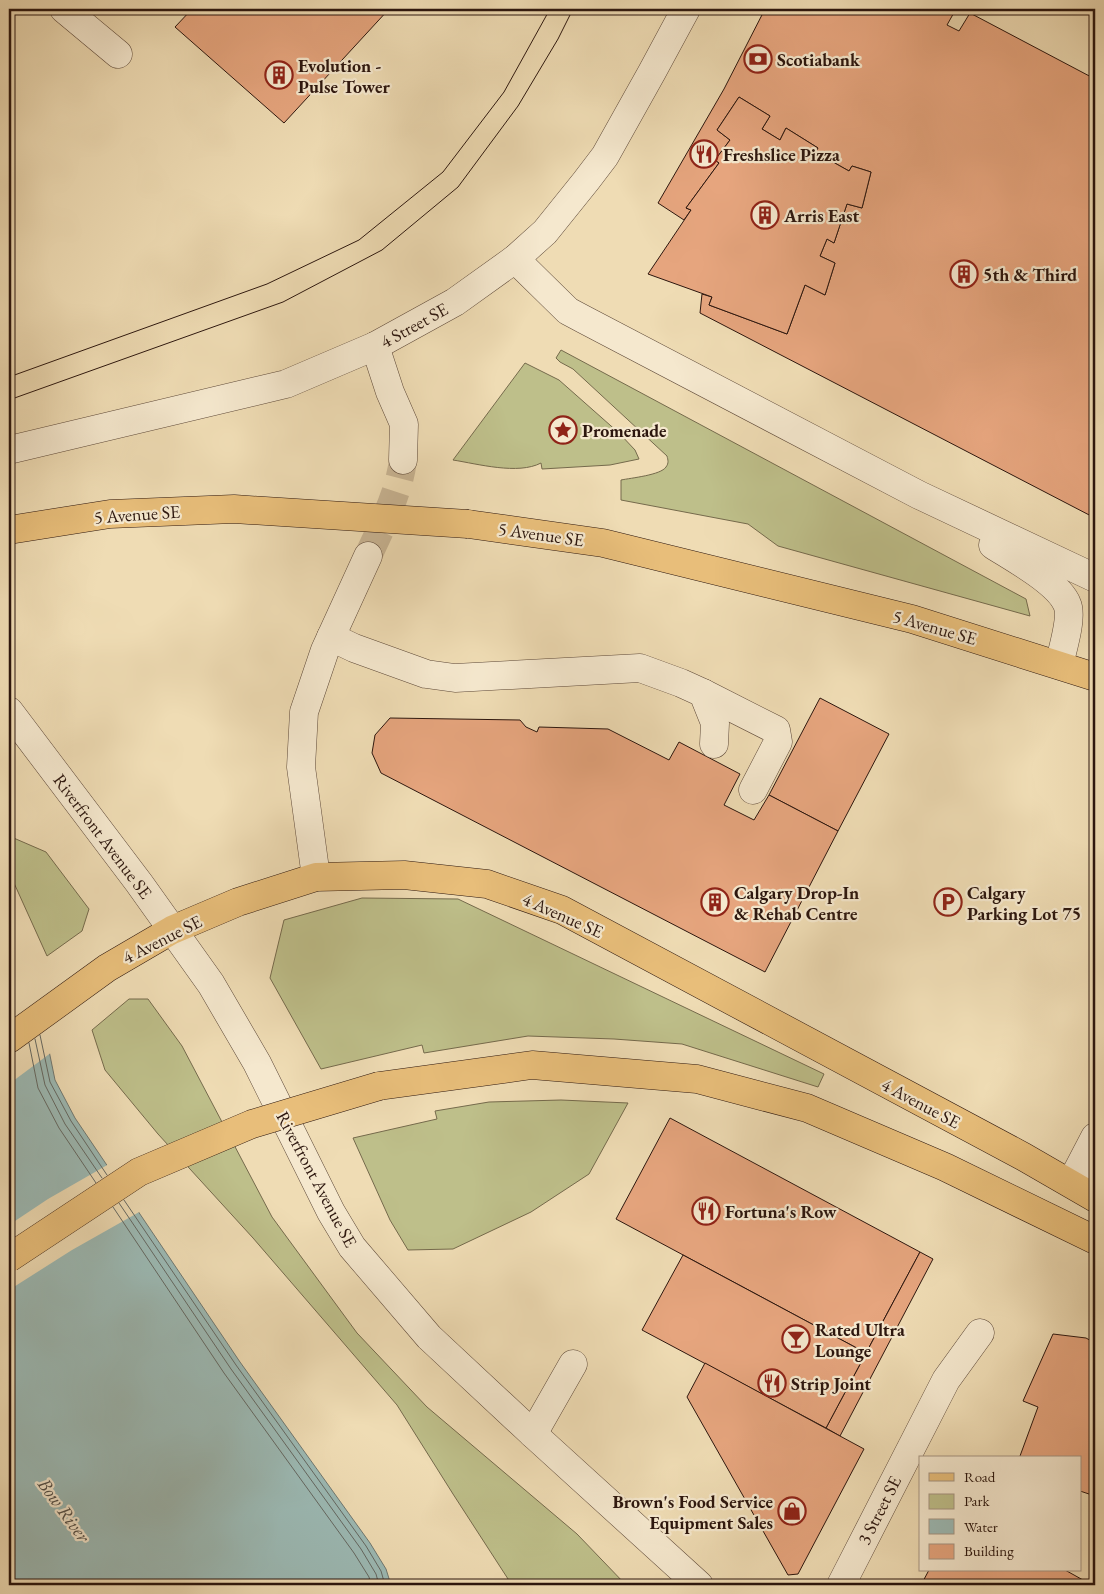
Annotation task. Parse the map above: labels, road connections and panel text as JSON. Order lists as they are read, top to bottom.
{
  "streets": {
    "main road": ["5 Avenue SE", "4 Avenue SE"],
    "street": ["4 Street SE", "Riverfront Avenue SE", "3 Street SE"]
  },
  "crossings": [
    ["Riverfront Avenue SE", "4 Avenue SE"]
  ],
  "water": ["Bow River"],
  "places": {
    "bank": ["Scotiabank"],
    "building": [
      "Evolution - Pulse Tower",
      "Arris East",
      "5th & Third",
      "Calgary Drop-In & Rehab Centre"
    ],
    "restaurant": ["Freshslice Pizza", "Fortuna's Row", "Strip Joint"],
    "place": ["Promenade"],
    "parking": ["Calgary Parking Lot 75"],
    "bar": ["Rated Ultra Lounge"],
    "shop": ["Brown's Food Service Equipment Sales"]
  },
  "legend": [
    "Road",
    "Park",
    "Water",
    "Building"
  ]
}
